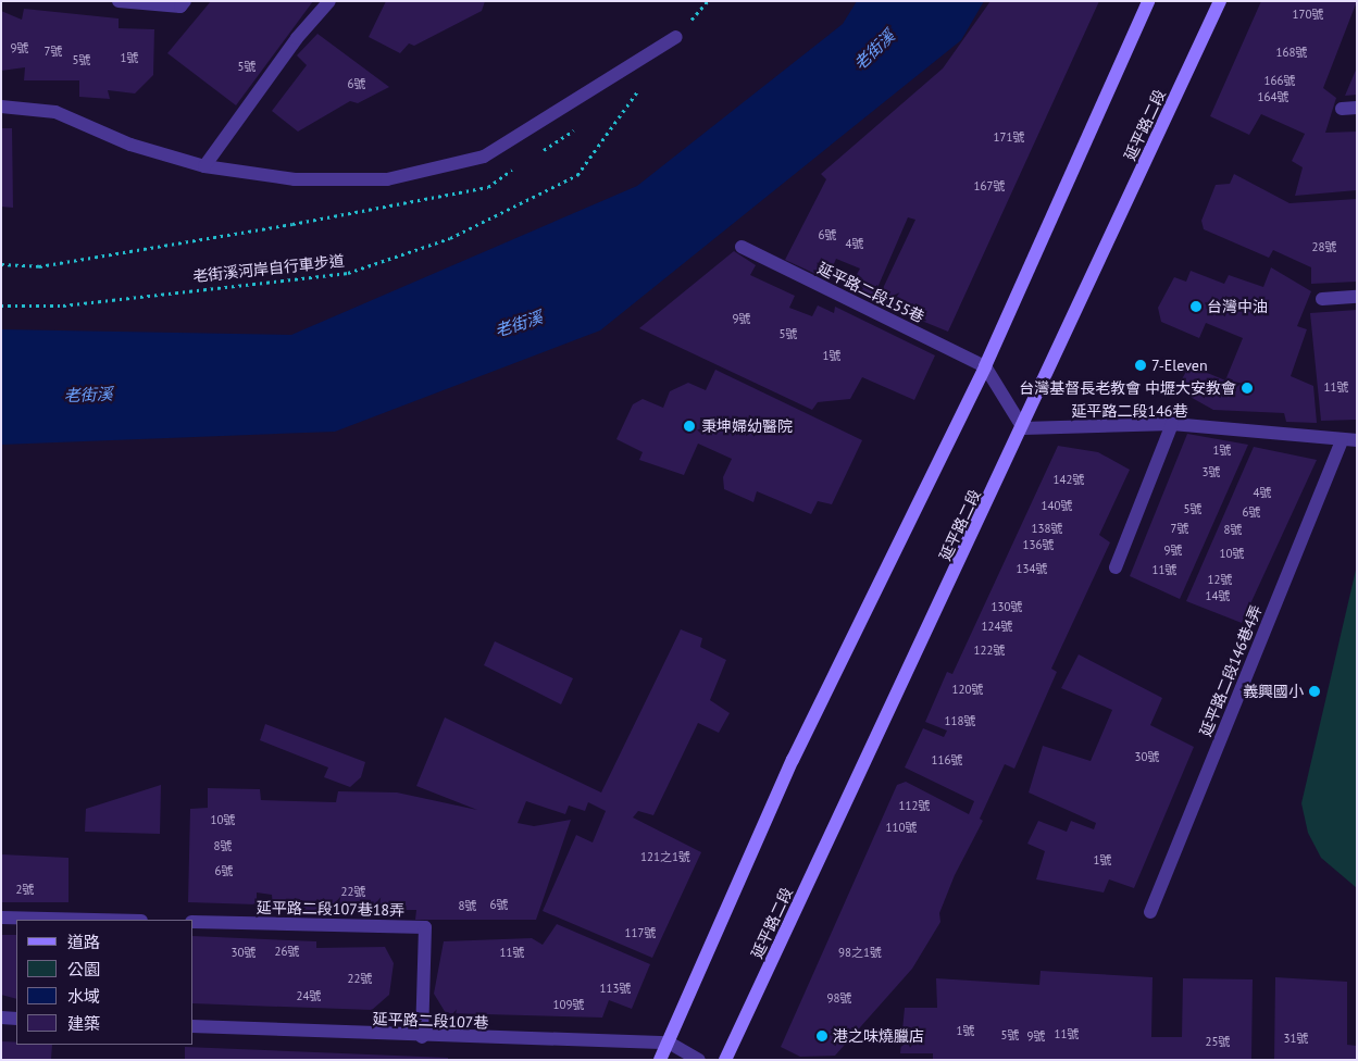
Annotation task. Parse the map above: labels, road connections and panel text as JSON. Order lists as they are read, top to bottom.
{
  "streets": {
    "main road": ["延平路二段"],
    "lane": [
      "延平路二段155巷",
      "延平路二段146巷",
      "延平路二段146巷4弄",
      "延平路二段107巷18弄",
      "延平路二段107巷"
    ],
    "path": ["老街溪河岸自行車步道"]
  },
  "crossings": [
    ["延平路二段", "延平路二段146巷"],
    ["延平路二段146巷", "延平路二段146巷4弄"],
    ["延平路二段107巷18弄", "延平路二段107巷"]
  ],
  "water": ["老街溪"],
  "places": [
    "台灣中油",
    "7-Eleven",
    "台灣基督長老教會 中壢大安教會",
    "秉坤婦幼醫院",
    "義興國小",
    "港之味燒臘店"
  ],
  "house_numbers": [
    "170號",
    "9號",
    "7號",
    "168號",
    "1號",
    "5號",
    "5號",
    "166號",
    "6號",
    "164號",
    "171號",
    "167號",
    "6號",
    "4號",
    "28號",
    "9號",
    "5號",
    "1號",
    "11號",
    "1號",
    "3號",
    "142號",
    "4號",
    "140號",
    "5號",
    "6號",
    "138號",
    "7號",
    "8號",
    "136號",
    "9號",
    "10號",
    "134號",
    "11號",
    "12號",
    "14號",
    "130號",
    "124號",
    "122號",
    "120號",
    "118號",
    "30號",
    "116號",
    "112號",
    "10號",
    "110號",
    "8號",
    "121之1號",
    "1號",
    "6號",
    "2號",
    "22號",
    "6號",
    "8號",
    "117號",
    "26號",
    "30號",
    "11號",
    "98之1號",
    "22號",
    "113號",
    "24號",
    "98號",
    "109號",
    "1號",
    "11號",
    "5號",
    "9號",
    "31號",
    "25號"
  ],
  "legend": [
    "道路",
    "公園",
    "水域",
    "建築"
  ]
}
